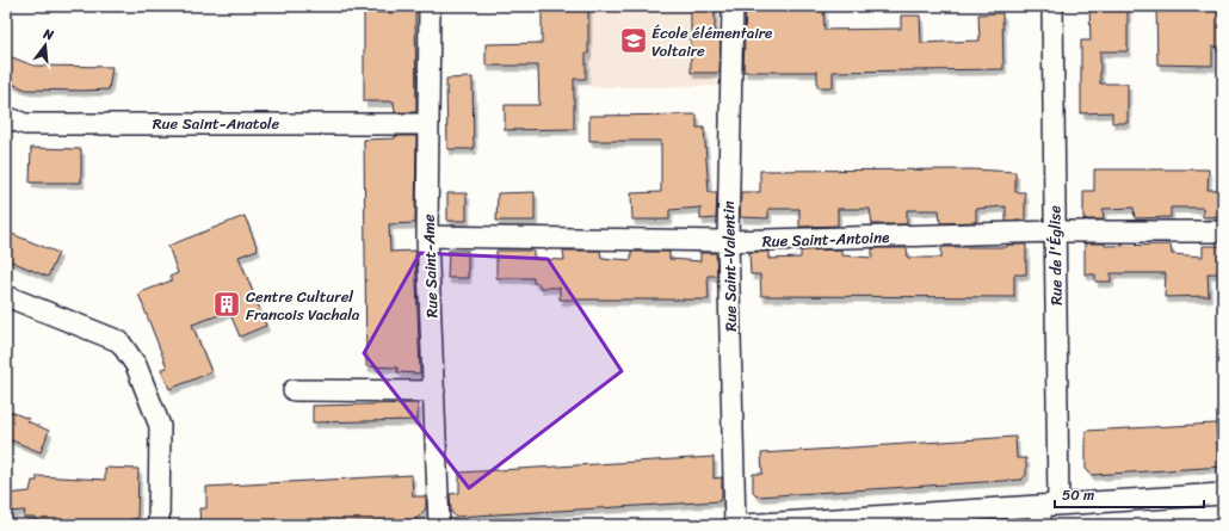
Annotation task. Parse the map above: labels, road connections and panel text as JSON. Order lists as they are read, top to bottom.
{
  "streets": {
    "street": [
      "Rue Saint-Anatole",
      "Rue Saint-Antoine",
      "Rue de l'Église",
      "Rue Saint-Ame",
      "Rue Saint-Valentin"
    ]
  },
  "crossings": [
    ["Rue Saint-Anatole", "Rue Saint-Ame"],
    ["Rue Saint-Antoine", "Rue de l'Église"],
    ["Rue Saint-Antoine", "Rue Saint-Ame"],
    ["Rue Saint-Antoine", "Rue Saint-Valentin"]
  ],
  "places": {
    "school or university": ["École élémentaire Voltaire"],
    "building": ["Centre Culturel Francois Vachala"]
  },
  "scale_bar": "50 m",
  "north": "top"
}
